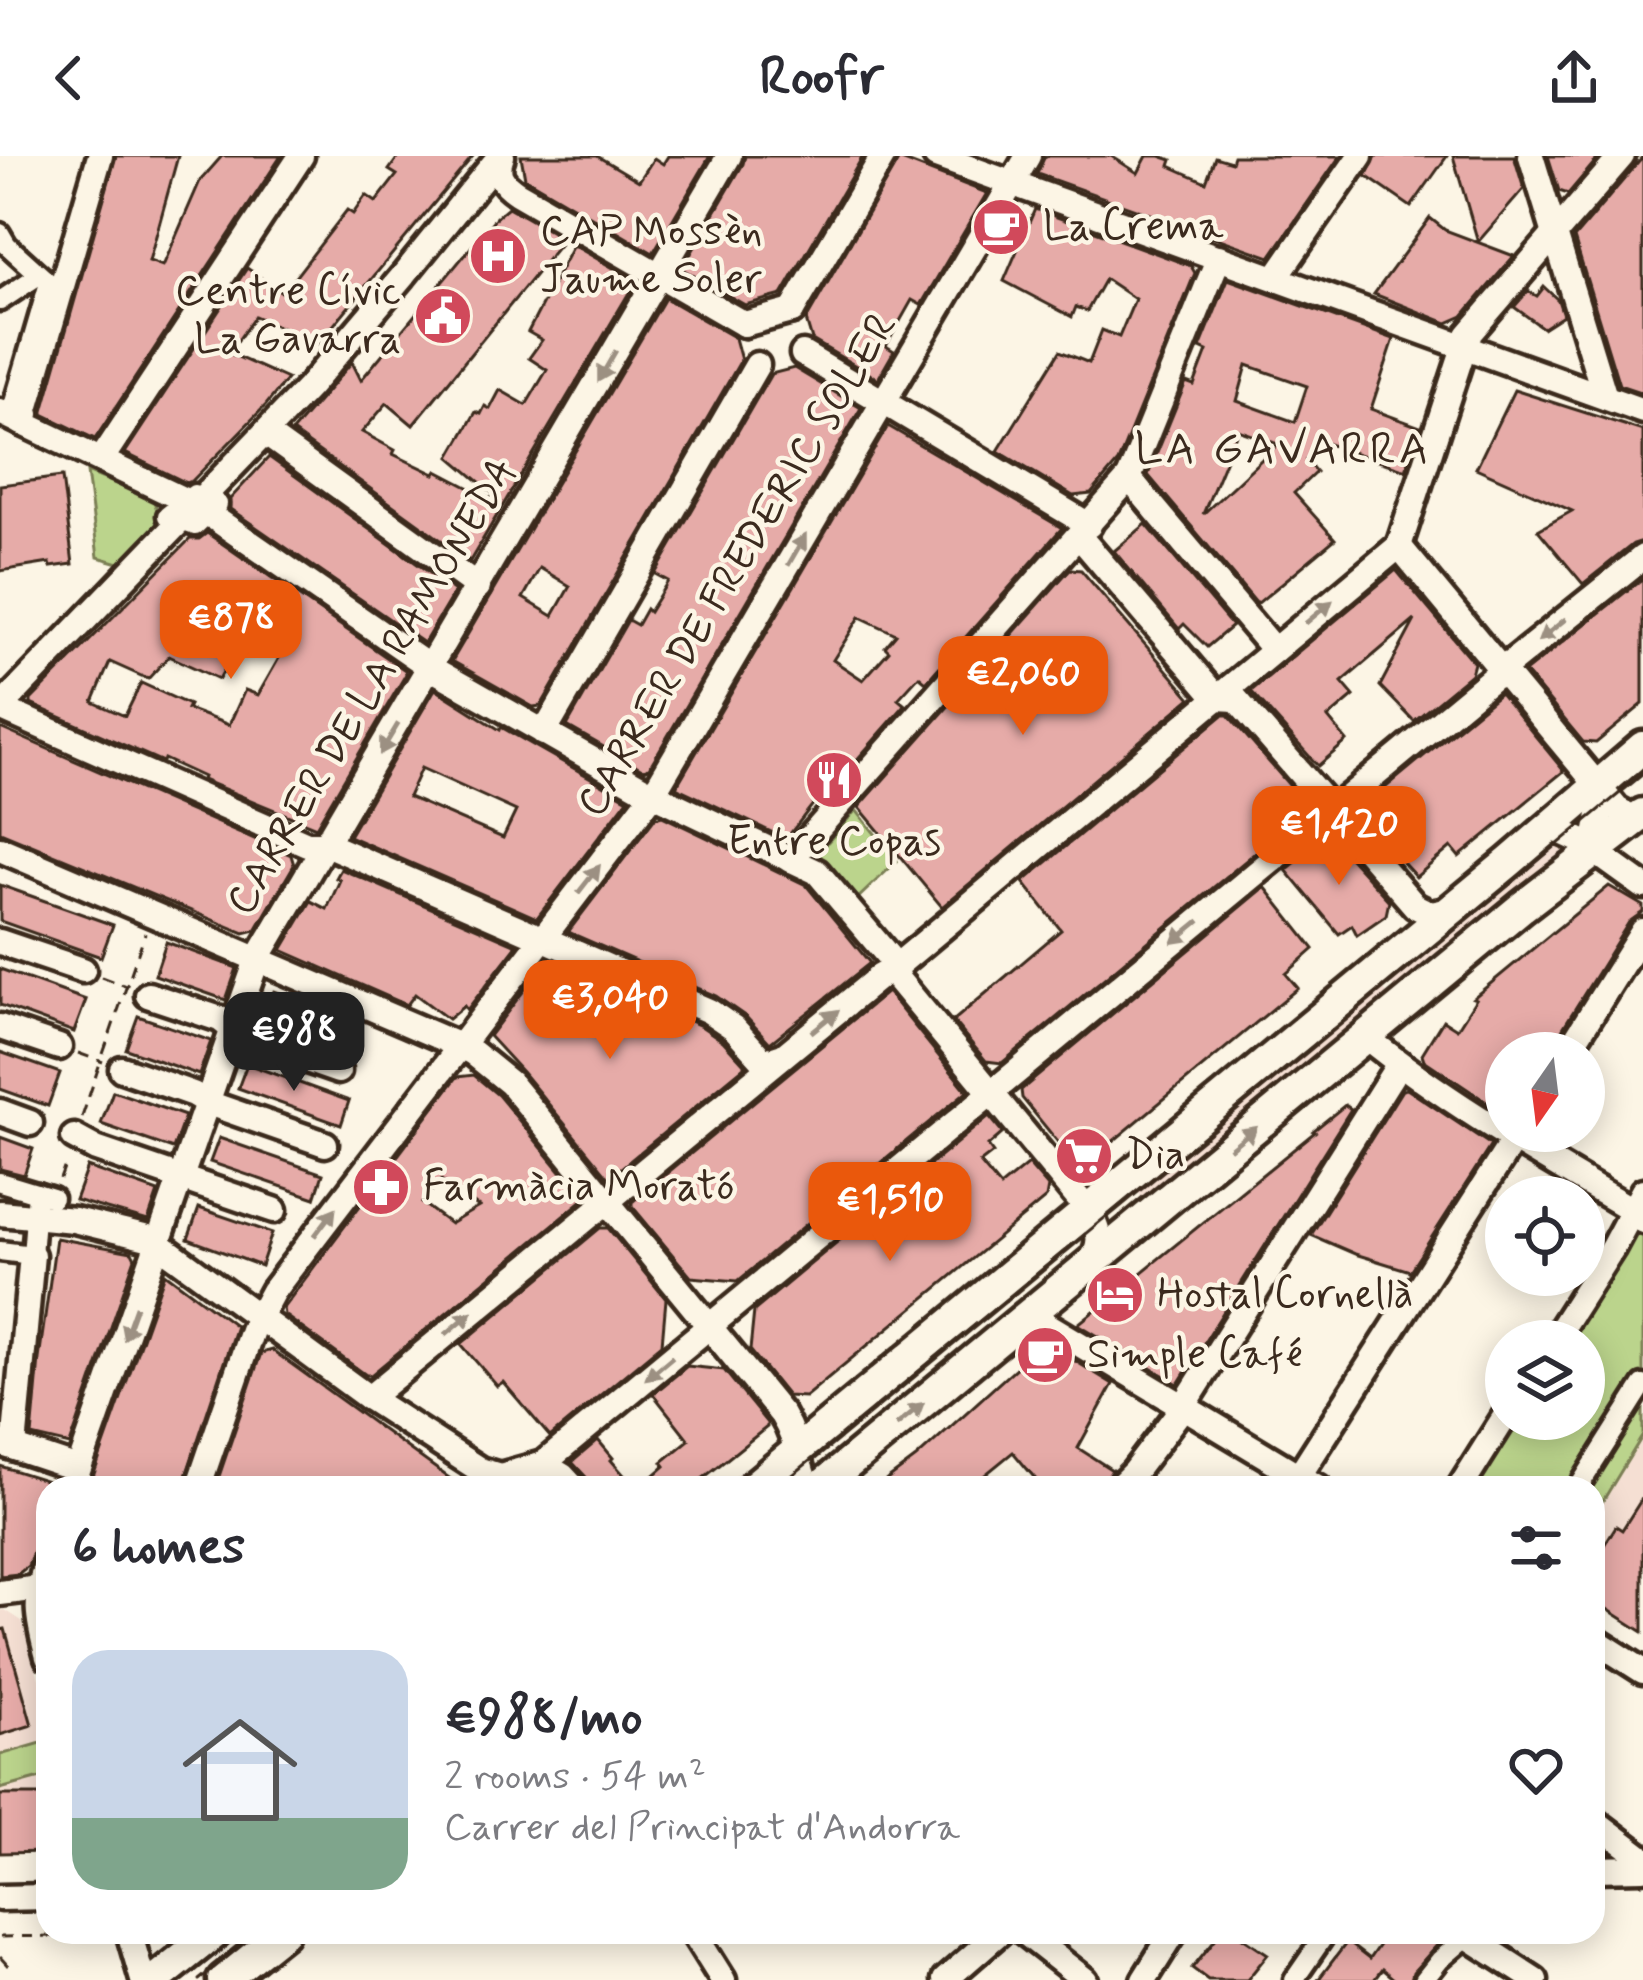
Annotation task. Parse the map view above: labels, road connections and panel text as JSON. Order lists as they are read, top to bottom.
{
  "streets": {
    "street": ["CARRER DE FREDERIC SOLER", "CARRER DE LA RAMONEDA"]
  },
  "districts": ["LA GAVARRA"],
  "places": {
    "cafe": ["La Crema", "Simple Café"],
    "hospital": ["CAP Mossèn Jaume Soler"],
    "public building": ["Centre Cívic La Gavarra"],
    "restaurant": ["Entre Copas"],
    "supermarket": ["Dia"],
    "pharmacy": ["Farmàcia Morató"],
    "hotel": ["Hostal Cornellà"]
  },
  "north": "bottom",
  "page": {
    "header": "Roofr",
    "price": [
      "€878",
      "€2,060",
      "€1,420",
      "€3,040",
      "€988",
      "€1,510"
    ],
    "heading": "6 homes",
    "list": [
      {
        "name": "€988/mo",
        "note": "2 rooms · 54 m² · Carrer del Principat d'Andorra"
      }
    ]
  }
}
